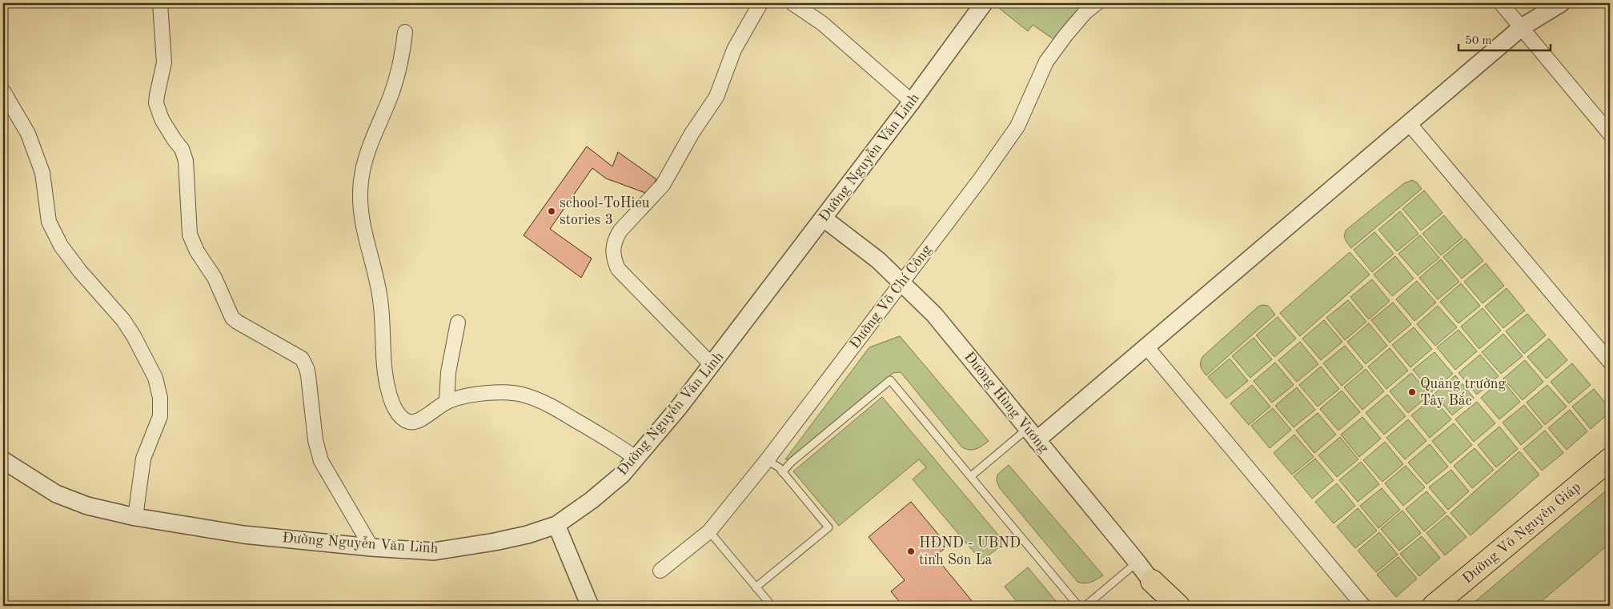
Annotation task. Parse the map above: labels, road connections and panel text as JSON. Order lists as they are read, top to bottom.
{
  "streets": {
    "main road": ["Đường Võ Nguyên Giáp"],
    "street": ["Đường Nguyễn Văn Linh", "Đường Võ Chí Công", "Đường Hùng Vương"]
  },
  "crossings": [
    ["Đường Nguyễn Văn Linh", "Đường Hùng Vương"],
    ["Đường Võ Chí Công", "Đường Hùng Vương"]
  ],
  "places": ["school-ToHieu stories 3", "Quảng trường Tây Bắc", "HĐND - UBND tỉnh Sơn La"],
  "scale_bar": "50 m"
}
